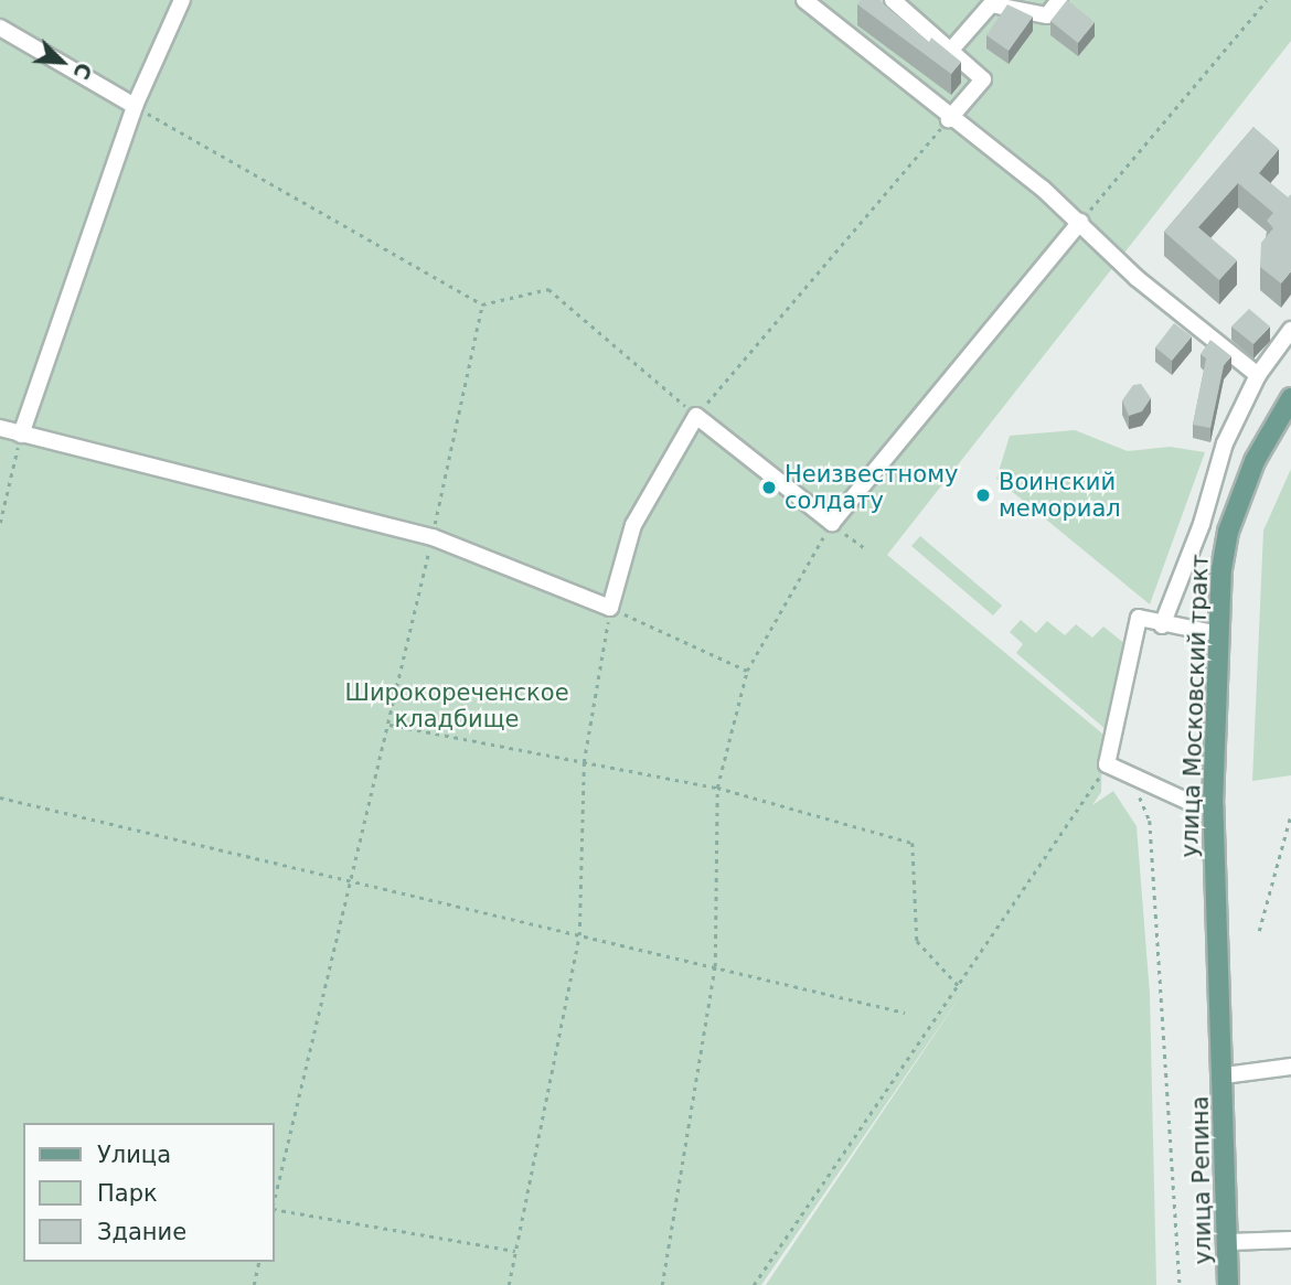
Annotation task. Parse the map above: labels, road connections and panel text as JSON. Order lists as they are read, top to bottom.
{
  "streets": {
    "main road": ["улица Московский тракт", "улица Репина"]
  },
  "crossings": [
    ["улица Московский тракт", "улица Репина"]
  ],
  "parks": ["Широкореченское кладбище"],
  "places": ["Неизвестному солдату", "Воинский мемориал"],
  "legend": ["Улица", "Парк", "Здание"],
  "north": "bottom right"
}
